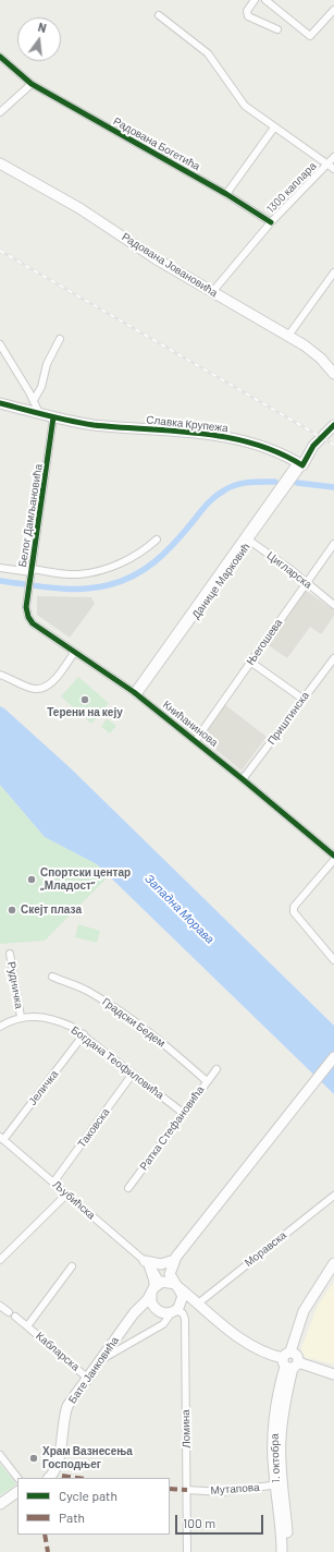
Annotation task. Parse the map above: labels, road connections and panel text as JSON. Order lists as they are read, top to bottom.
{
  "streets": {
    "main road": [
      "Радована Јовановића",
      "Славка Крупежа",
      "Бате Јанковића",
      "1. октобра"
    ],
    "street": [
      "Радована Богетића",
      "1300 каплара",
      "Белог Дамљановића",
      "Цигларска",
      "Данице Марковић",
      "Његошева",
      "Приштинска",
      "Книћанинова",
      "Рудничка",
      "Градски Бедем",
      "Богдана Теофиловића",
      "Јеличка",
      "Таковска",
      "Ратка Стефановића",
      "Љубићска",
      "Моравска",
      "Кабларска",
      "Ломина",
      "Мутапова"
    ]
  },
  "crossings": [
    ["Радована Богетића", "1300 каплара"],
    ["1300 каплара", "Радована Јовановића"],
    ["Славка Крупежа", "Белог Дамљановића"],
    ["Славка Крупежа", "Данице Марковић"],
    ["Белог Дамљановића", "Книћанинова"],
    ["Цигларска", "Данице Марковић"],
    ["Цигларска", "Његошева"],
    ["Данице Марковић", "Книћанинова"],
    ["Његошева", "Книћанинова"],
    ["Приштинска", "Книћанинова"],
    ["Рудничка", "Богдана Теофиловића"],
    ["Градски Бедем", "Ратка Стефановића"],
    ["Богдана Теофиловића", "Јеличка"],
    ["Богдана Теофиловића", "Таковска"],
    ["Богдана Теофиловића", "Ратка Стефановића"],
    ["Јеличка", "Љубићска"],
    ["Таковска", "Љубићска"],
    ["Љубићска", "Бате Јанковића"],
    ["Љубићска", "Ломина"],
    ["Кабларска", "Бате Јанковића"],
    ["Бате Јанковића", "Ломина"],
    ["Ломина", "Мутапова"],
    ["1. октобра", "Мутапова"]
  ],
  "water": ["Западна Морава"],
  "places": [
    "Терени на кеју",
    "Спортски центар „Младост”",
    "Скејт плаза",
    "Храм Вазнесења Господњег"
  ],
  "legend": ["Cycle path", "Path"],
  "scale_bar": "100 m",
  "north": "top"
}
